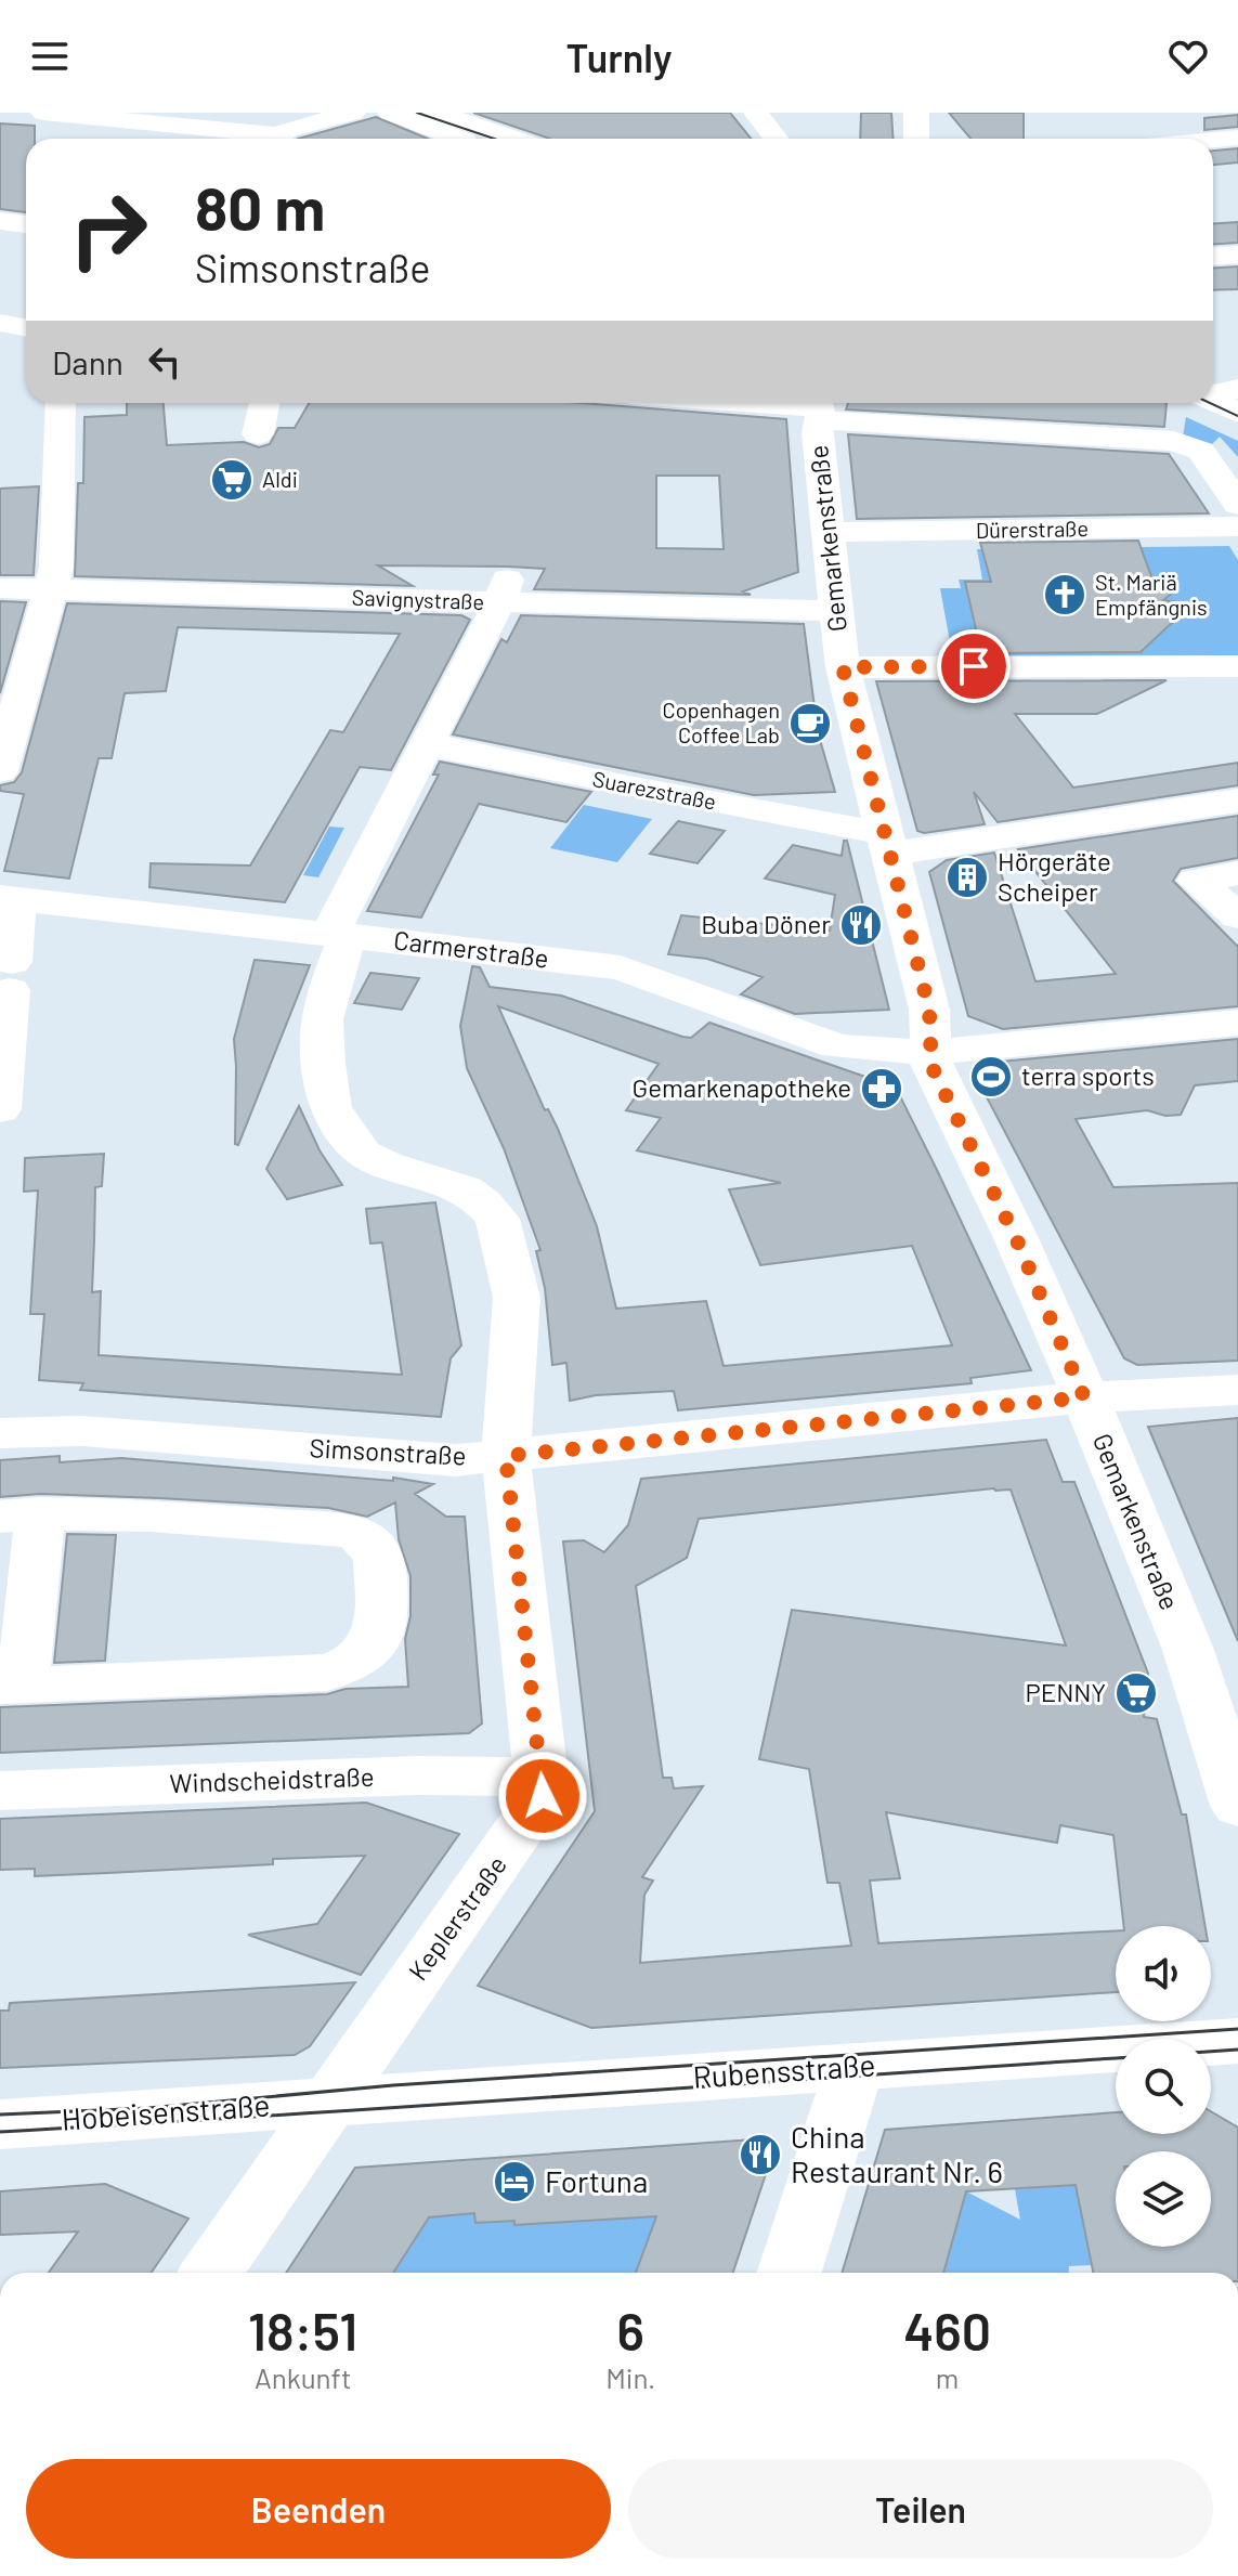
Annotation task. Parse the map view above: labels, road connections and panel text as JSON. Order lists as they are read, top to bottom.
{
  "streets": {
    "street": [
      "Dürerstraße",
      "Gemarkenstraße",
      "Savignystraße",
      "Suarezstraße",
      "Carmerstraße",
      "Simsonstraße",
      "Windscheidstraße",
      "Keplerstraße",
      "Rubensstraße",
      "Hobeisenstraße"
    ]
  },
  "crossings": [
    ["Dürerstraße", "Gemarkenstraße"],
    ["Gemarkenstraße", "Savignystraße"],
    ["Gemarkenstraße", "Suarezstraße"],
    ["Gemarkenstraße", "Carmerstraße"],
    ["Gemarkenstraße", "Simsonstraße"],
    ["Savignystraße", "Keplerstraße"],
    ["Suarezstraße", "Keplerstraße"],
    ["Carmerstraße", "Keplerstraße"],
    ["Simsonstraße", "Keplerstraße"],
    ["Windscheidstraße", "Keplerstraße"],
    ["Keplerstraße", "Rubensstraße"],
    ["Keplerstraße", "Hobeisenstraße"],
    ["Rubensstraße", "Hobeisenstraße"]
  ],
  "places": {
    "supermarket": ["Aldi", "PENNY"],
    "church": ["St. Mariä Empfängnis"],
    "cafe": ["Copenhagen Coffee Lab"],
    "building": ["Hörgeräte Scheiper"],
    "restaurant": ["Buba Döner", "China Restaurant Nr. 6"],
    "sports": ["terra sports"],
    "pharmacy": ["Gemarkenapotheke"],
    "hotel": ["Fortuna"]
  },
  "page": {
    "header": "Turnly",
    "turn": ["80 m", "Simsonstraße"],
    "then": "Dann",
    "eta": [
      "18:51",
      "Ankunft",
      "6",
      "Min.",
      "460",
      "m"
    ],
    "buttons": ["Beenden", "Teilen"]
  }
}
